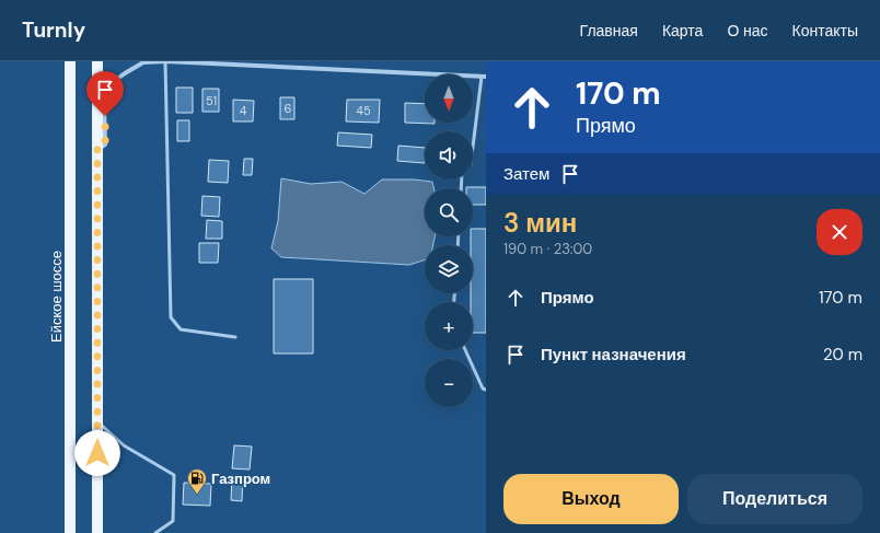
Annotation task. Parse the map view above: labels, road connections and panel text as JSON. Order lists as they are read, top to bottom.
{
  "streets": {
    "main road": ["Ейское шоссе"]
  },
  "places": {
    "fuel station": ["Газпром"]
  },
  "house_numbers": [
    "51",
    "6",
    "4",
    "45"
  ],
  "north": "bottom",
  "page": {
    "header": "Turnly",
    "nav": [
      "Главная",
      "Карта",
      "О нас",
      "Контакты"
    ],
    "turn": ["170 m", "Прямо"],
    "map_buttons": ["+", "−"],
    "then": "Затем",
    "heading": ["3 мин", "190 m · 23:00"],
    "list": [
      {
        "name": "Прямо",
        "value": "170 m"
      },
      {
        "name": "Пункт назначения",
        "value": "20 m"
      }
    ],
    "buttons": ["Выход", "Поделиться"]
  }
}
